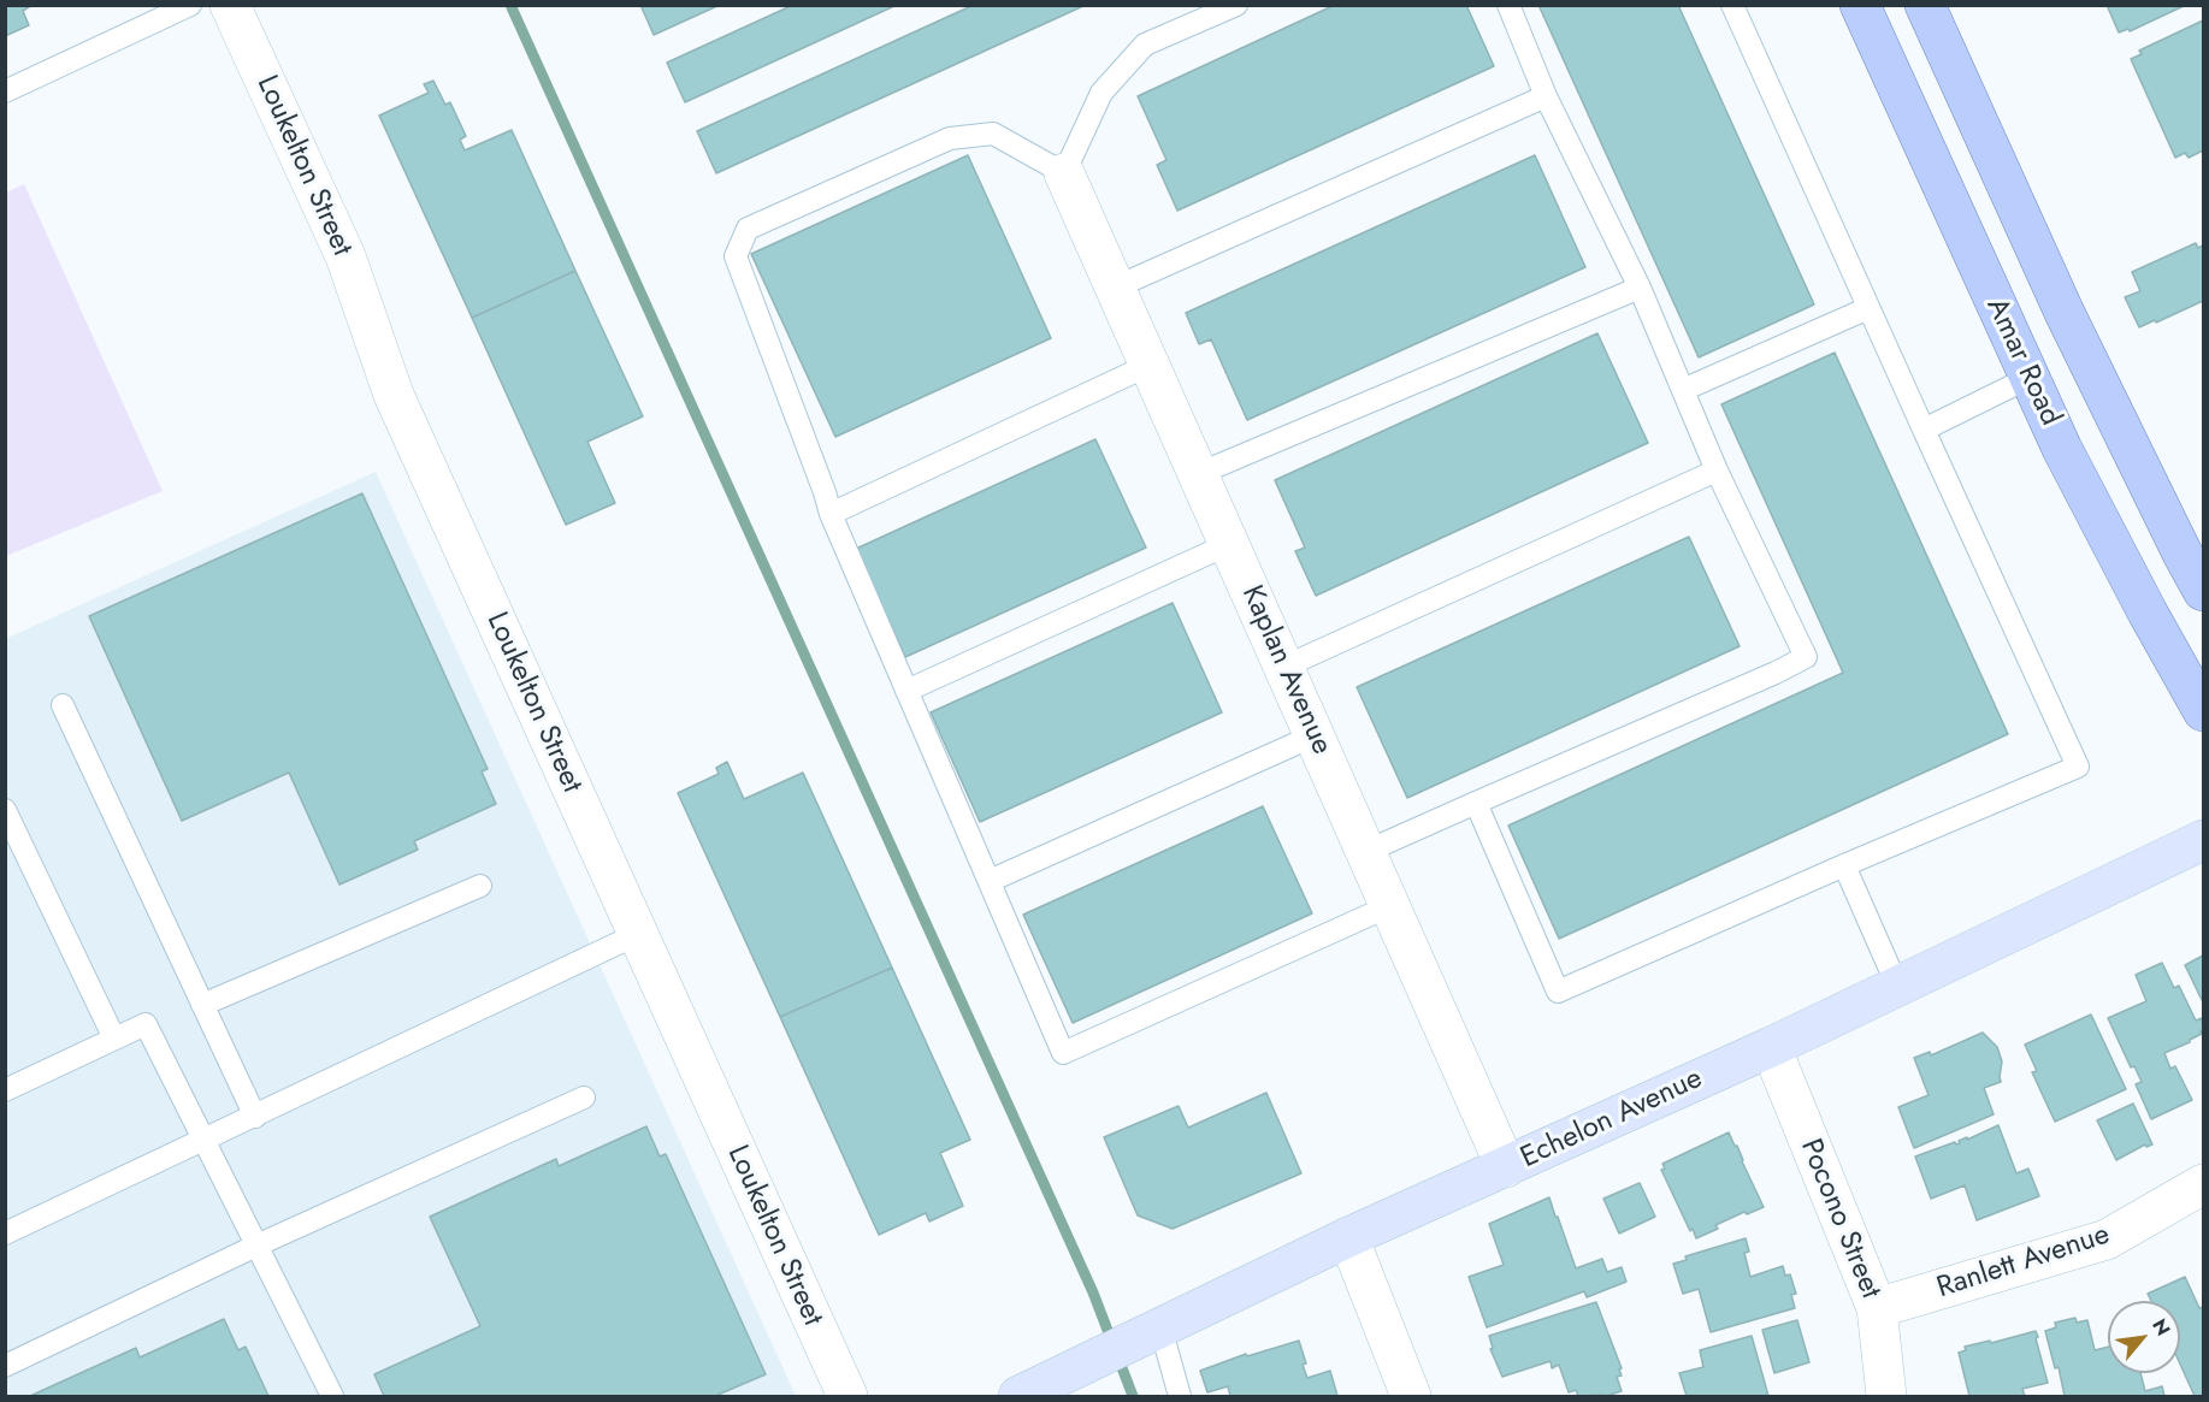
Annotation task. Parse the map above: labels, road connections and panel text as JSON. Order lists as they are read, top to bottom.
{
  "streets": {
    "main road": ["Amar Road"],
    "street": [
      "Loukelton Street",
      "Kaplan Avenue",
      "Echelon Avenue",
      "Pocono Street",
      "Ranlett Avenue"
    ]
  },
  "crossings": [
    ["Kaplan Avenue", "Echelon Avenue"],
    ["Echelon Avenue", "Pocono Street"],
    ["Pocono Street", "Ranlett Avenue"]
  ],
  "north": "top right"
}
